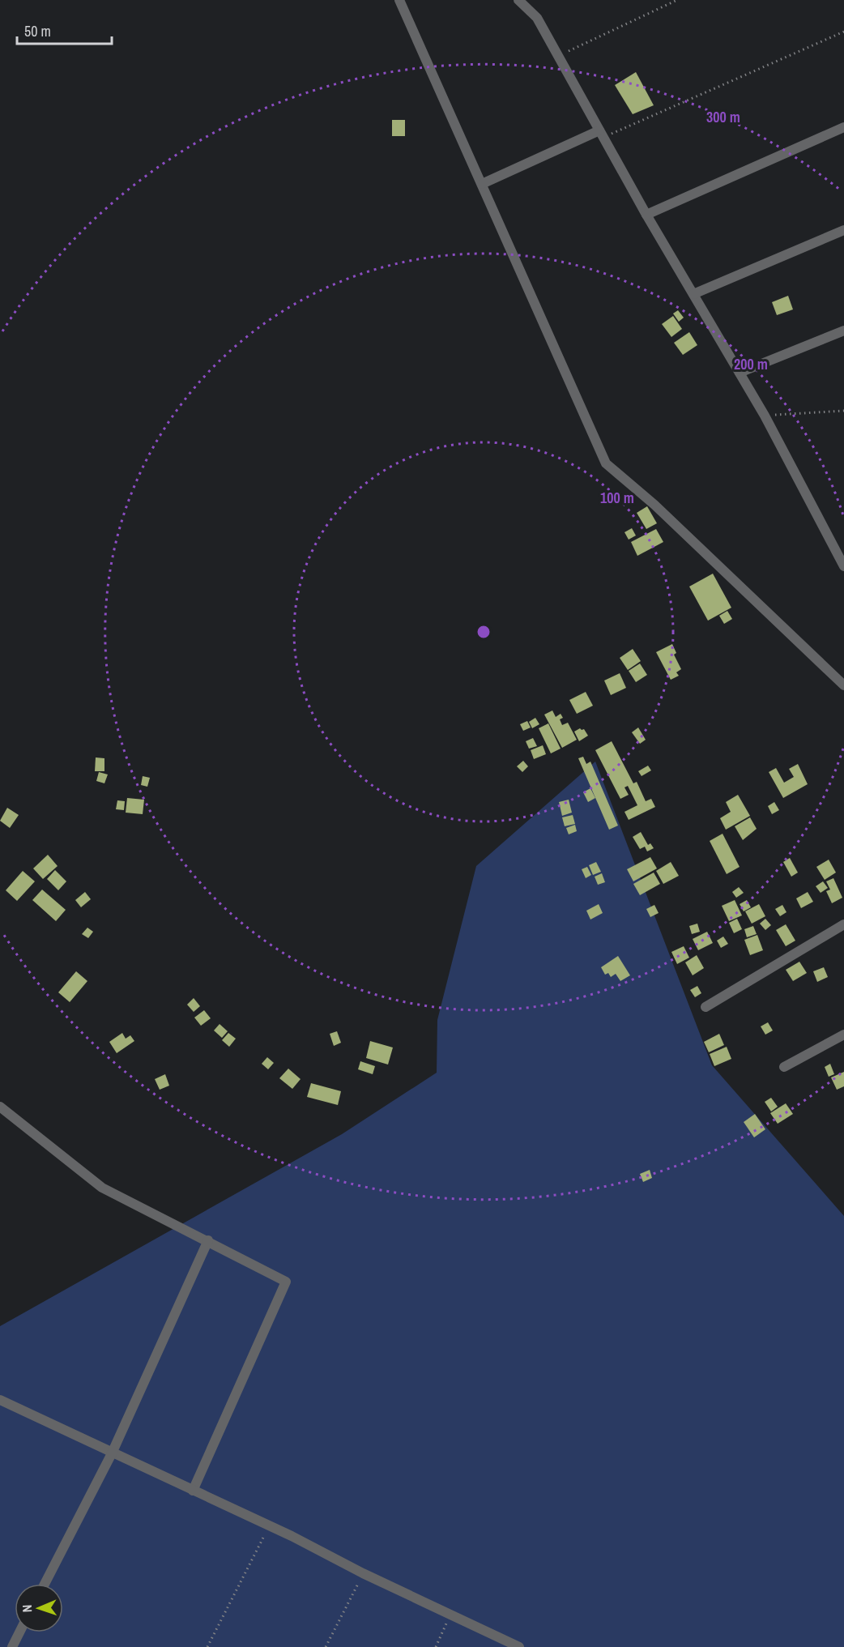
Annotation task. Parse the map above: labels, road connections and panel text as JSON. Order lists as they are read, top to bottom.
{
  "scale_bar": "50 m",
  "north": "left",
  "rings": ["300 m", "200 m", "100 m"]
}
